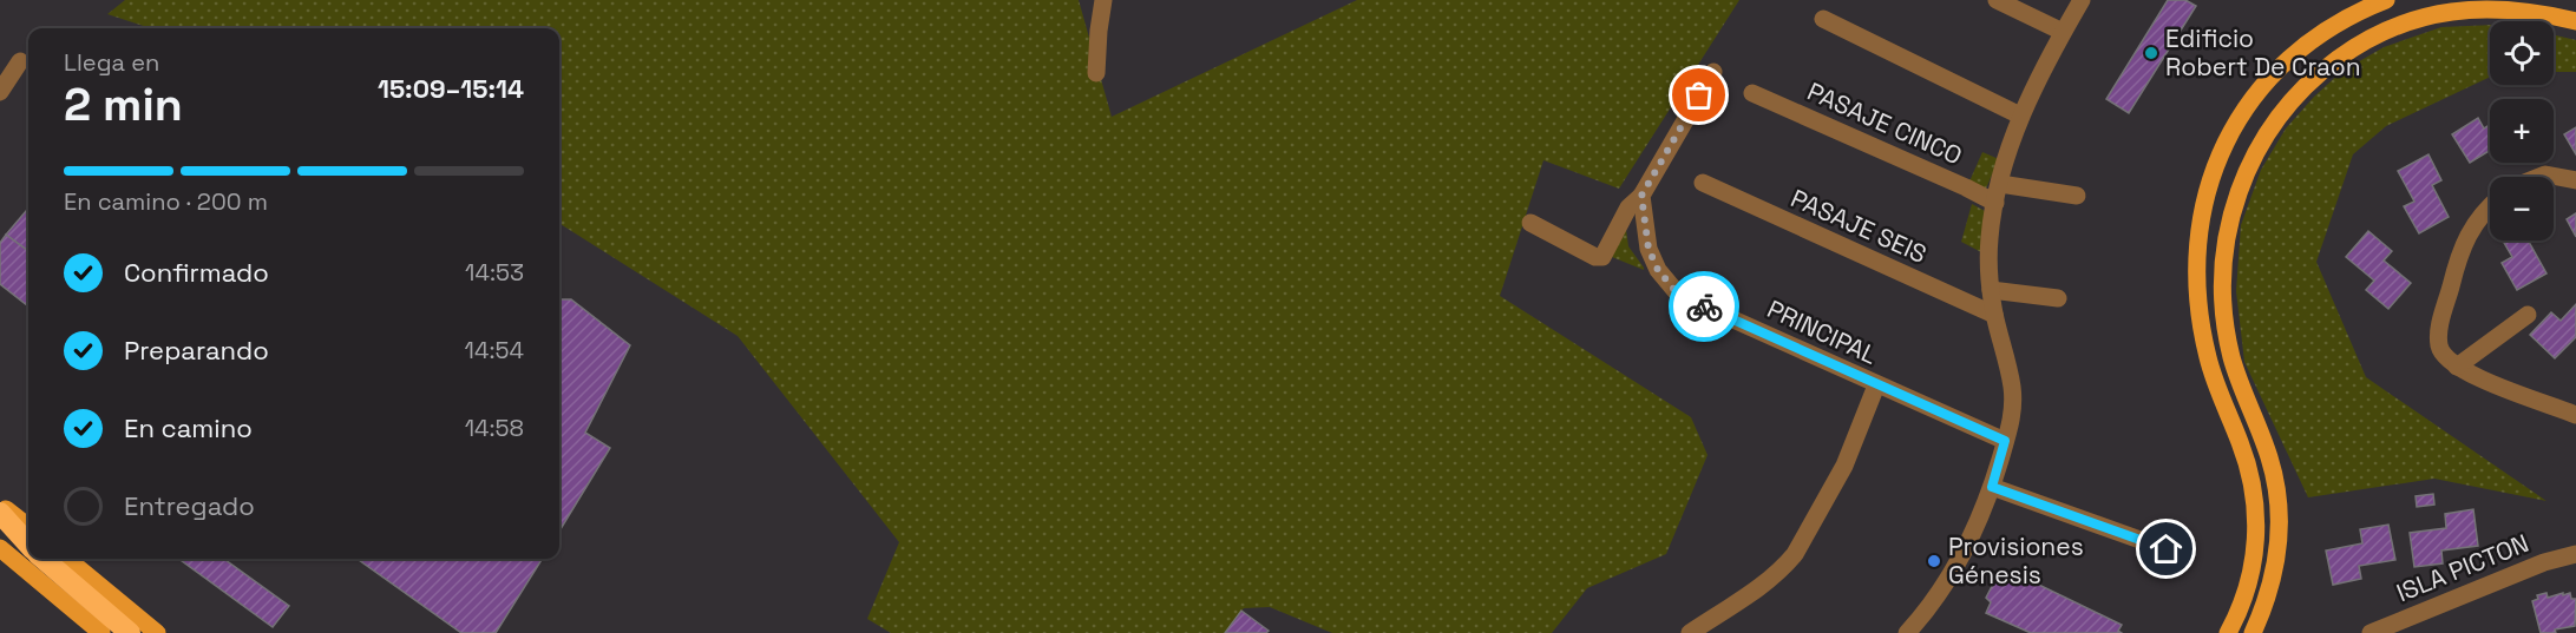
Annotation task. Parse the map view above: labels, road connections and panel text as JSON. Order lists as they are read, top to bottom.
{
  "streets": {
    "street": [
      "PASAJE CINCO",
      "PASAJE SEIS",
      "PRINCIPAL",
      "ISLA PICTON"
    ]
  },
  "places": ["Edificio Robert De Craon", "Provisiones Génesis"],
  "page": {
    "map_buttons": ["+", "−"],
    "heading": ["2 min", "Llega en", "15:09–15:14"],
    "bar": "En camino · 200 m",
    "list": [
      ["Confirmado", "14:53"],
      ["Preparando", "14:54"],
      ["En camino", "14:58"],
      "Entregado"
    ]
  }
}
